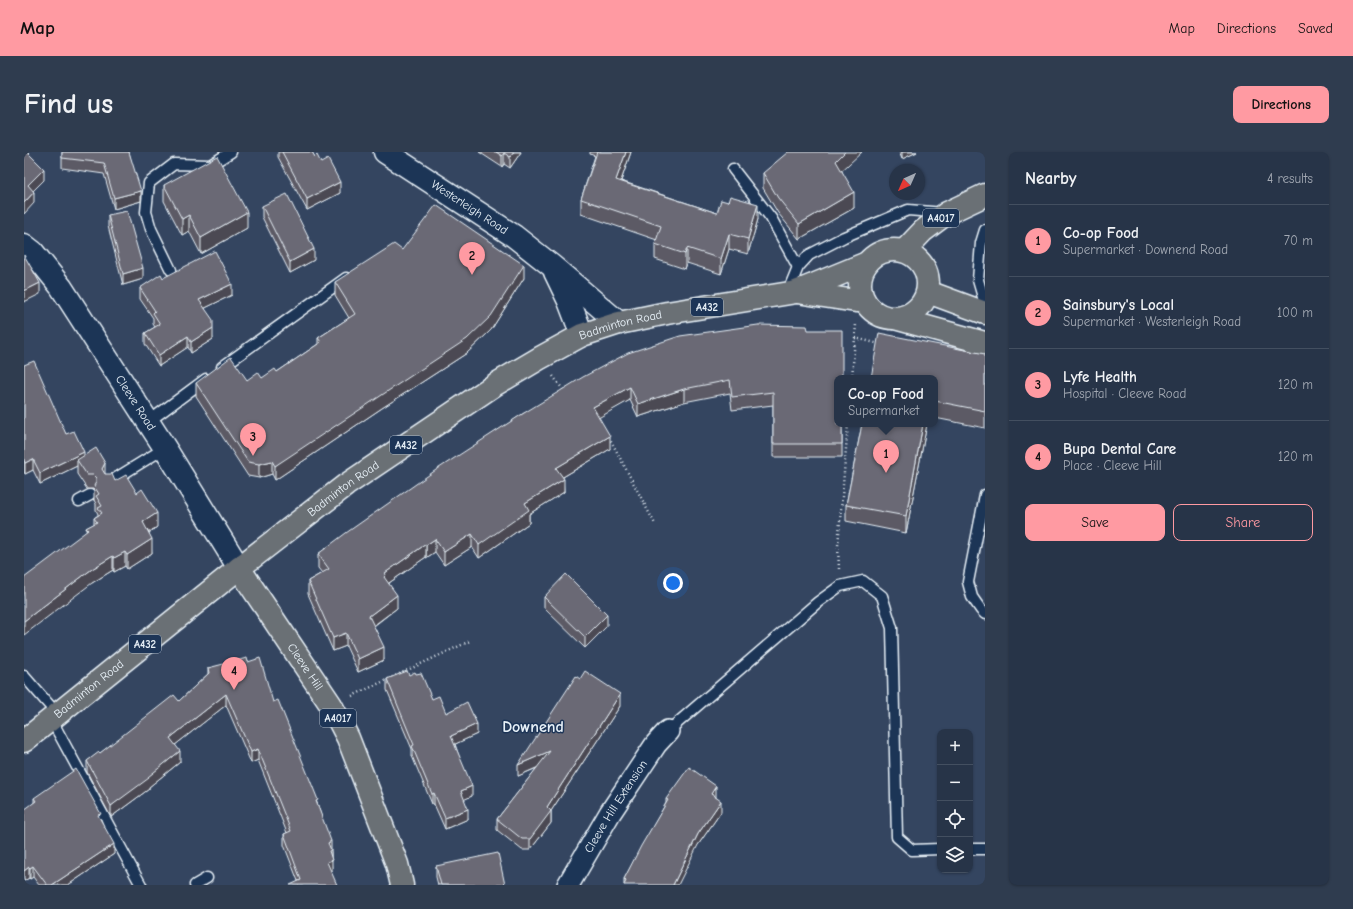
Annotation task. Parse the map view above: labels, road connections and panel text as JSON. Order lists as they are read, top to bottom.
{
  "streets": {
    "main road": [
      "A4017",
      "A432",
      "Badminton Road",
      "Cleeve Hill"
    ],
    "street": ["Westerleigh Road", "Cleeve Road", "Cleeve Hill Extension"]
  },
  "crossings": [
    ["Westerleigh Road", "Badminton Road"],
    ["A4017", "A432"],
    ["A4017", "Badminton Road"],
    ["A432", "Badminton Road"],
    ["Badminton Road", "Cleeve Road"],
    ["Badminton Road", "Cleeve Hill"],
    ["Cleeve Road", "Cleeve Hill"]
  ],
  "districts": ["Downend"],
  "north": "bottom left",
  "page": {
    "header": "Map",
    "nav": ["Map", "Directions", "Saved"],
    "buttons": [
      "Directions",
      ["Save", "Share"]
    ],
    "title": "Find us",
    "heading": ["Nearby", "4 results"],
    "list": [
      {
        "mark": "1",
        "name": "Co-op Food",
        "note": "Supermarket · Downend Road",
        "value": "70 m"
      },
      {
        "mark": "2",
        "name": "Sainsbury's Local",
        "note": "Supermarket · Westerleigh Road",
        "value": "100 m"
      },
      {
        "mark": "3",
        "name": "Lyfe Health",
        "note": "Hospital · Cleeve Road",
        "value": "120 m"
      },
      {
        "mark": "4",
        "name": "Bupa Dental Care",
        "note": "Place · Cleeve Hill",
        "value": "120 m"
      }
    ],
    "pins": [
      "2",
      "3",
      "1",
      "4"
    ],
    "popup": ["Co-op Food", "Supermarket"],
    "map_buttons": ["+", "−"]
  }
}
